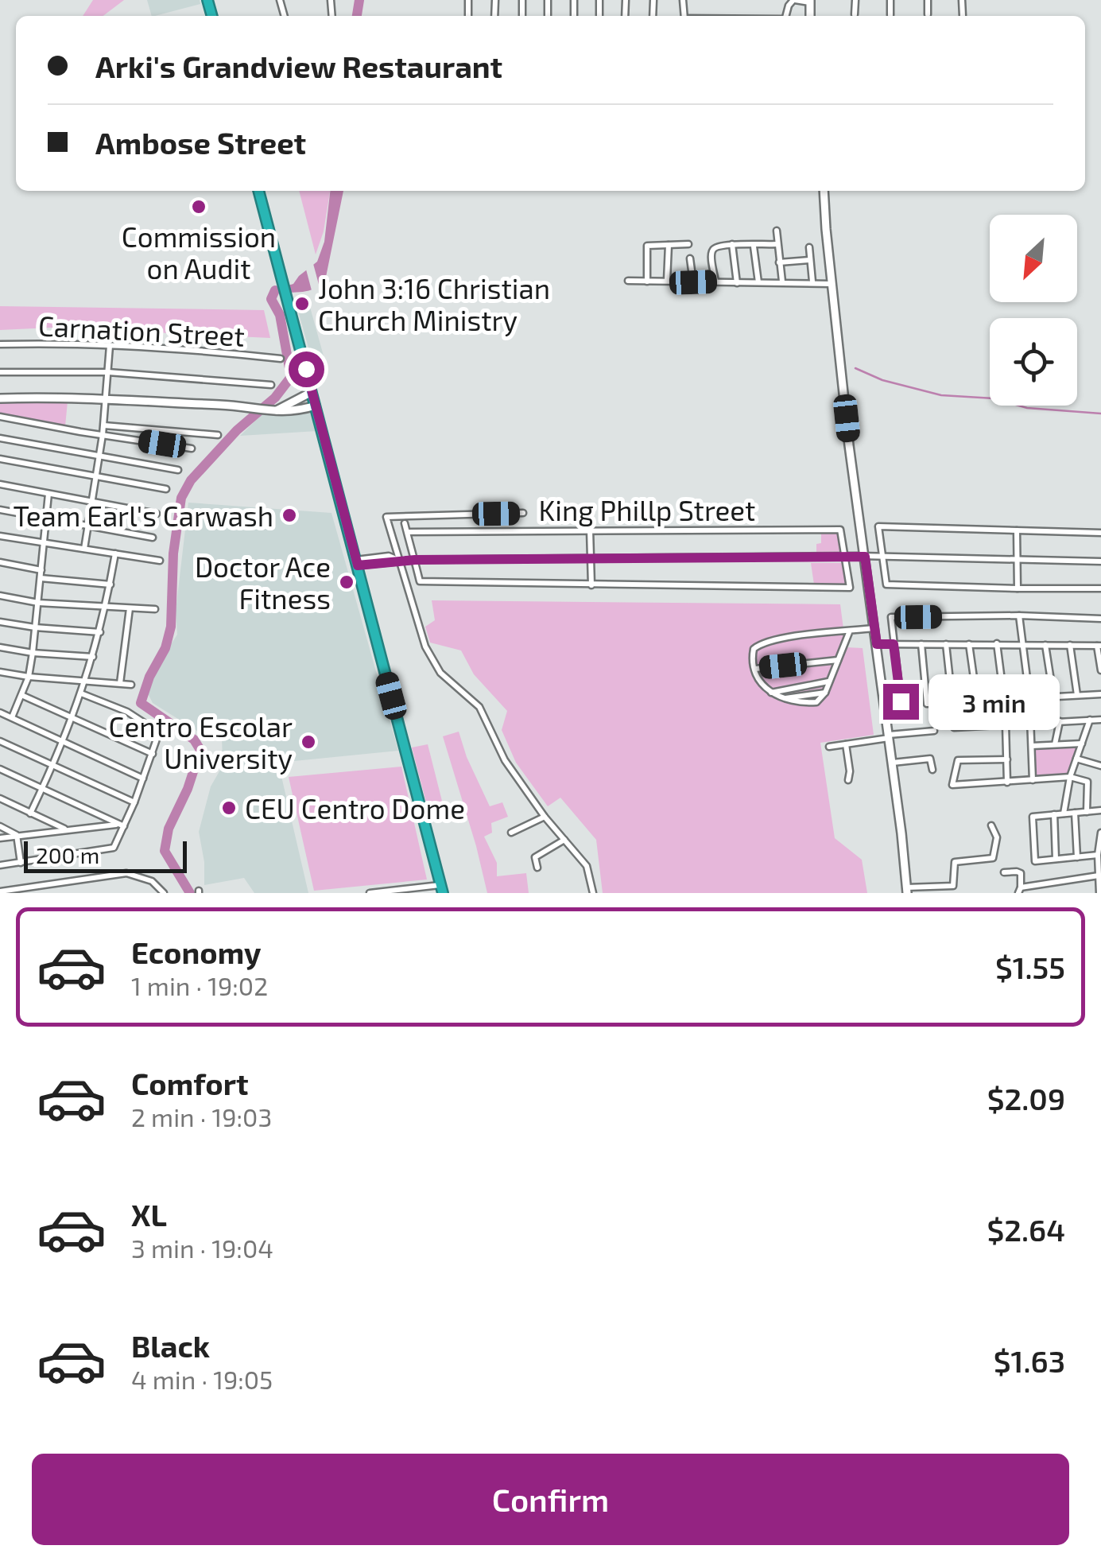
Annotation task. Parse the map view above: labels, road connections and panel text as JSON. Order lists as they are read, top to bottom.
{
  "streets": {
    "street": ["Carnation Street", "King Phillp Street"]
  },
  "places": [
    "Commission on Audit",
    "John 3:16 Christian Church Ministry",
    "Team Earl's Carwash",
    "Doctor Ace Fitness",
    "Centro Escolar University",
    "CEU Centro Dome"
  ],
  "scale_bar": "200 m",
  "north": "bottom left",
  "page": {
    "banner": ["Arki's Grandview Restaurant", "Ambose Street"],
    "bubble": "3 min",
    "scale": "200 m",
    "list": [
      {
        "name": "Economy",
        "note": "1 min · 19:02",
        "value": "$1.55"
      },
      {
        "name": "Comfort",
        "note": "2 min · 19:03",
        "value": "$2.09"
      },
      {
        "name": "XL",
        "note": "3 min · 19:04",
        "value": "$2.64"
      },
      {
        "name": "Black",
        "note": "4 min · 19:05",
        "value": "$1.63"
      }
    ],
    "buttons": "Confirm"
  }
}
